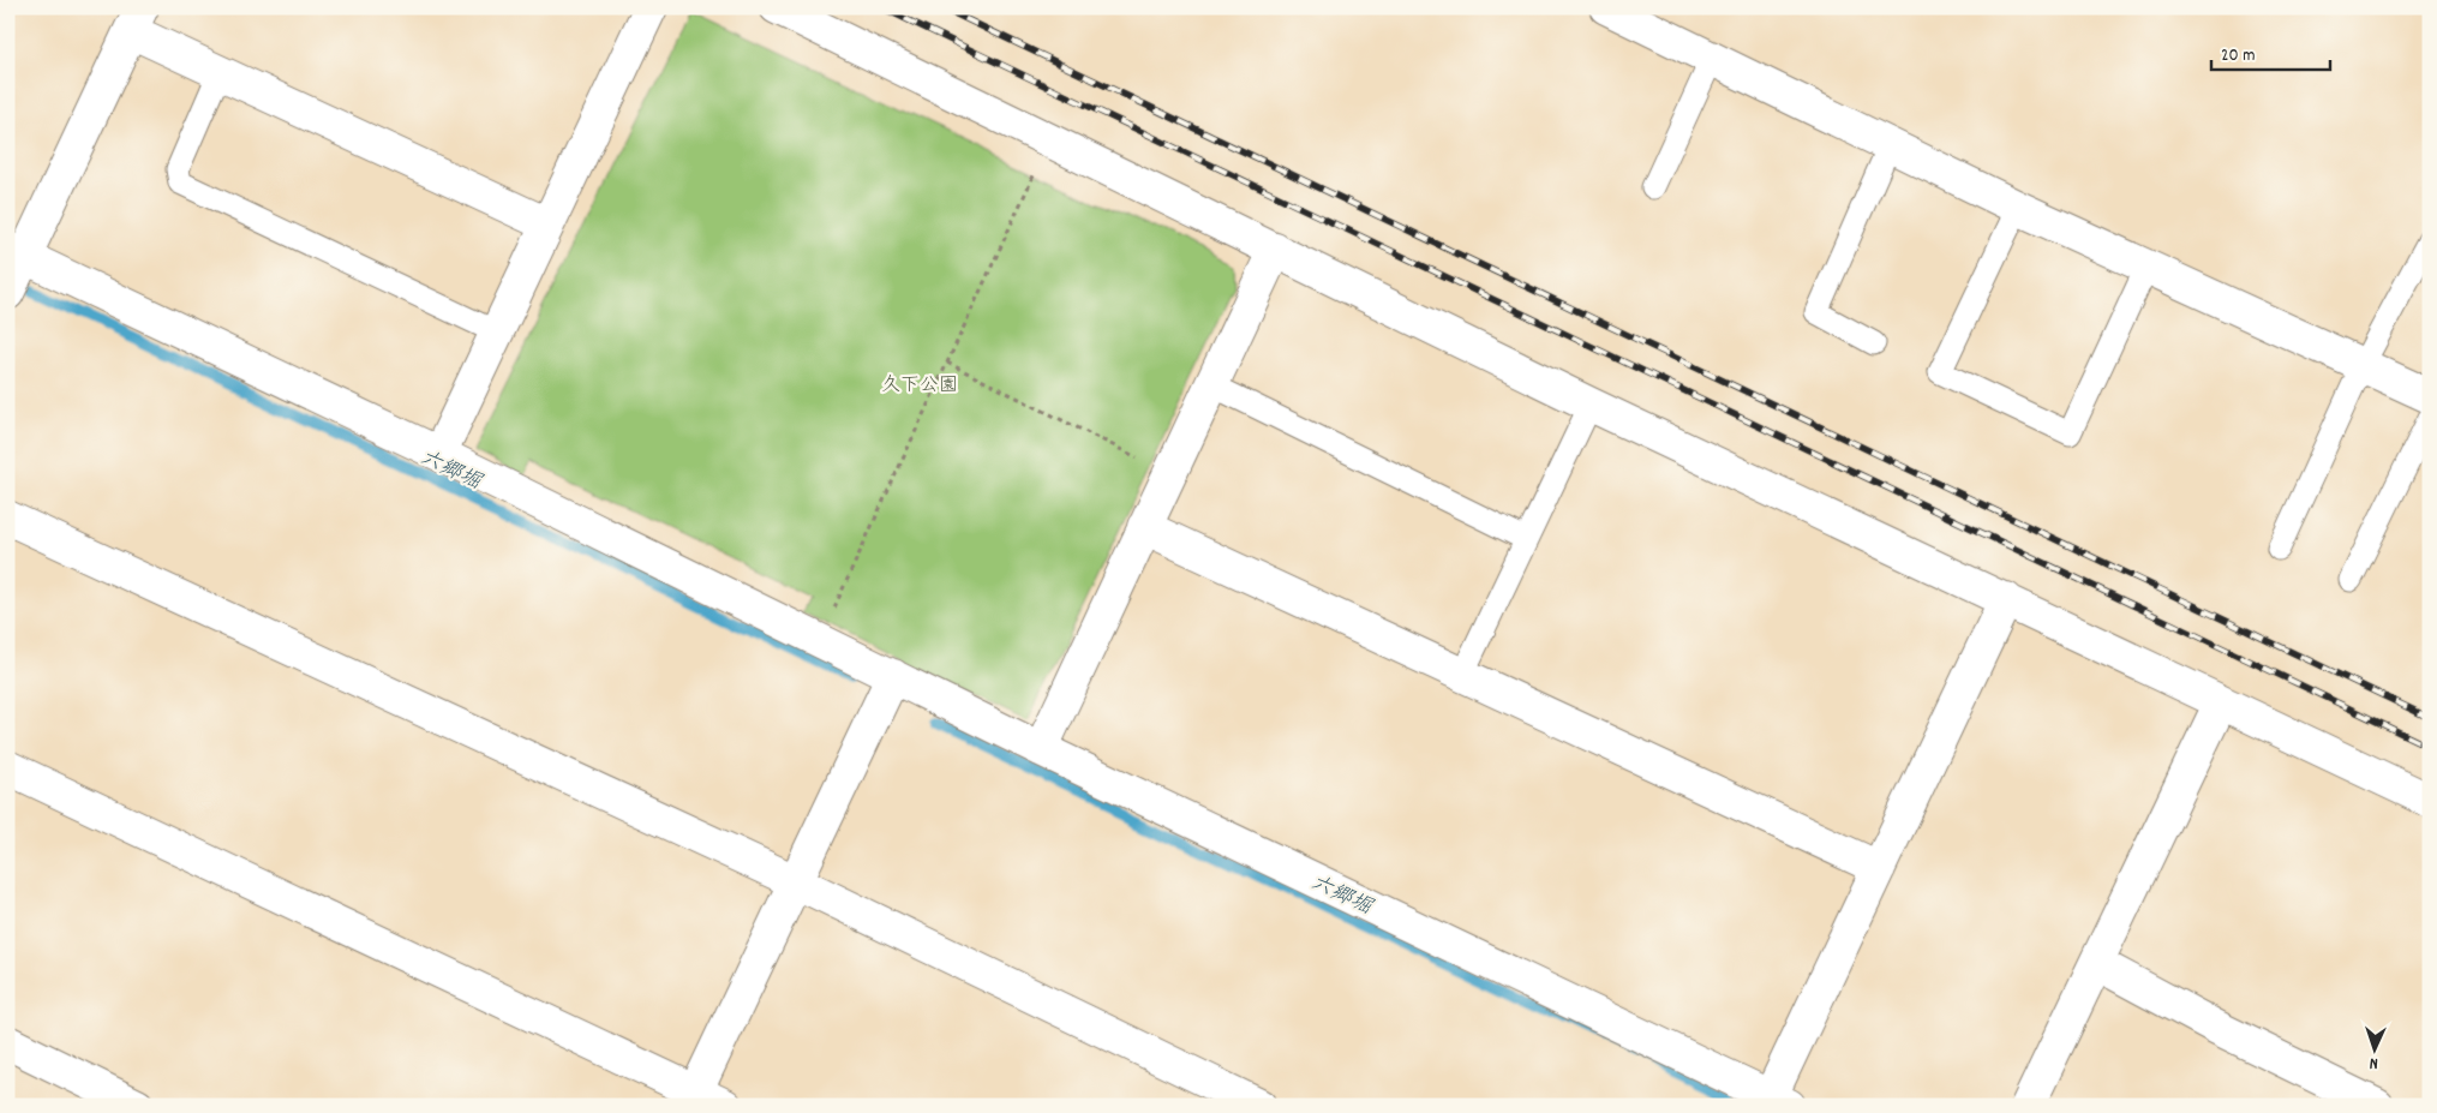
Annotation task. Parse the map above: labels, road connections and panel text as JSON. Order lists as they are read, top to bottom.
{
  "water": ["六郷堀"],
  "parks": ["久下公園"],
  "scale_bar": "20 m",
  "north": "bottom"
}
